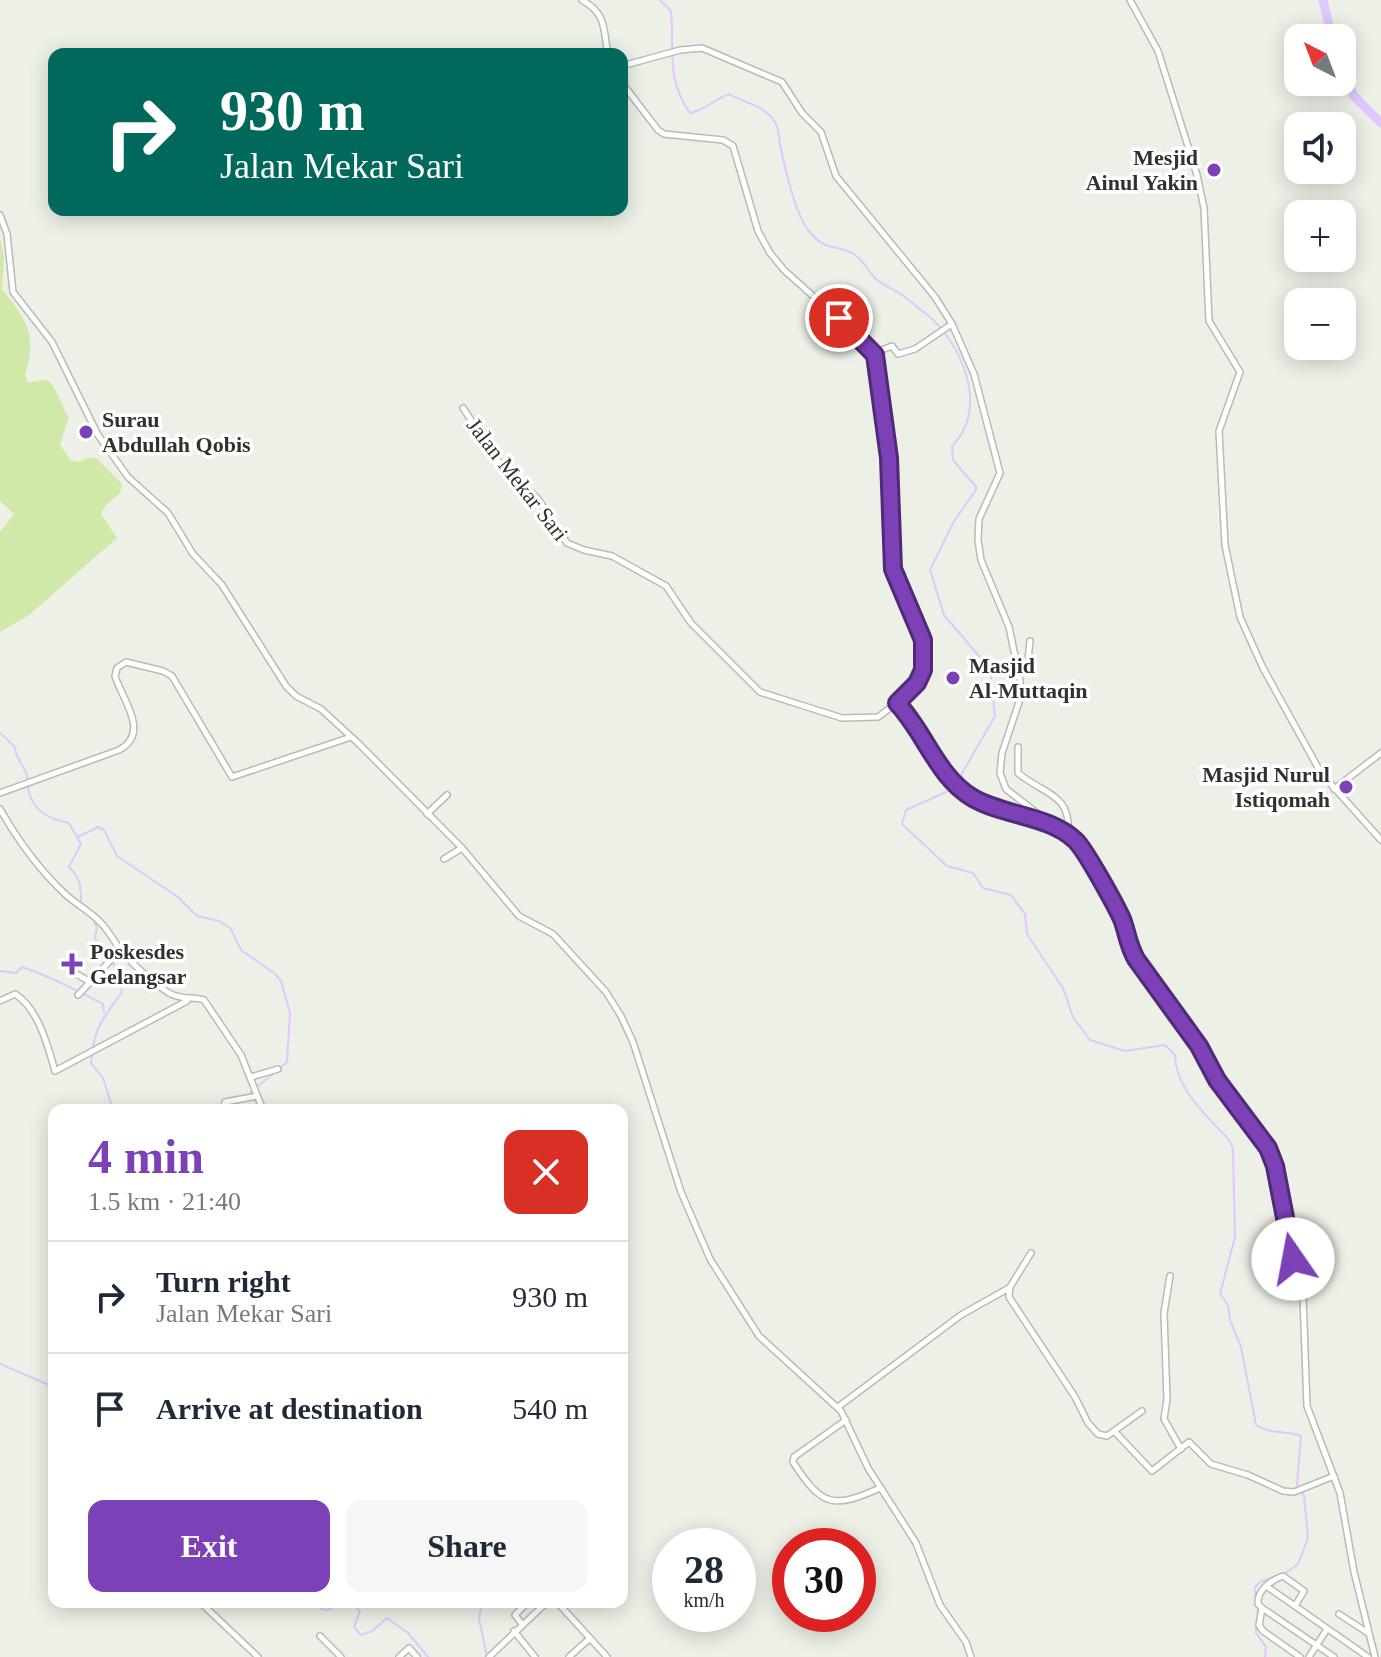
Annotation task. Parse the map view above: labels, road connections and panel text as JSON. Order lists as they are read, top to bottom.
{
  "streets": {
    "street": ["Jalan Mekar Sari"]
  },
  "places": {
    "other": [
      "Mesjid Ainul Yakin",
      "Surau Abdullah Qobis",
      "Masjid Al-Muttaqin",
      "Masjid Nurul Istiqomah"
    ],
    "health": ["Poskesdes Gelangsar"]
  },
  "north": "top left",
  "page": {
    "map_buttons": ["+", "−"],
    "turn": ["930 m", "Jalan Mekar Sari"],
    "heading": ["4 min", "1.5 km · 21:40"],
    "list": [
      {
        "name": "Turn right",
        "note": "Jalan Mekar Sari",
        "value": "930 m"
      },
      {
        "name": "Arrive at destination",
        "value": "540 m"
      }
    ],
    "buttons": ["Exit", "Share"],
    "speed": "28 km/h",
    "limit": "30"
  }
}
